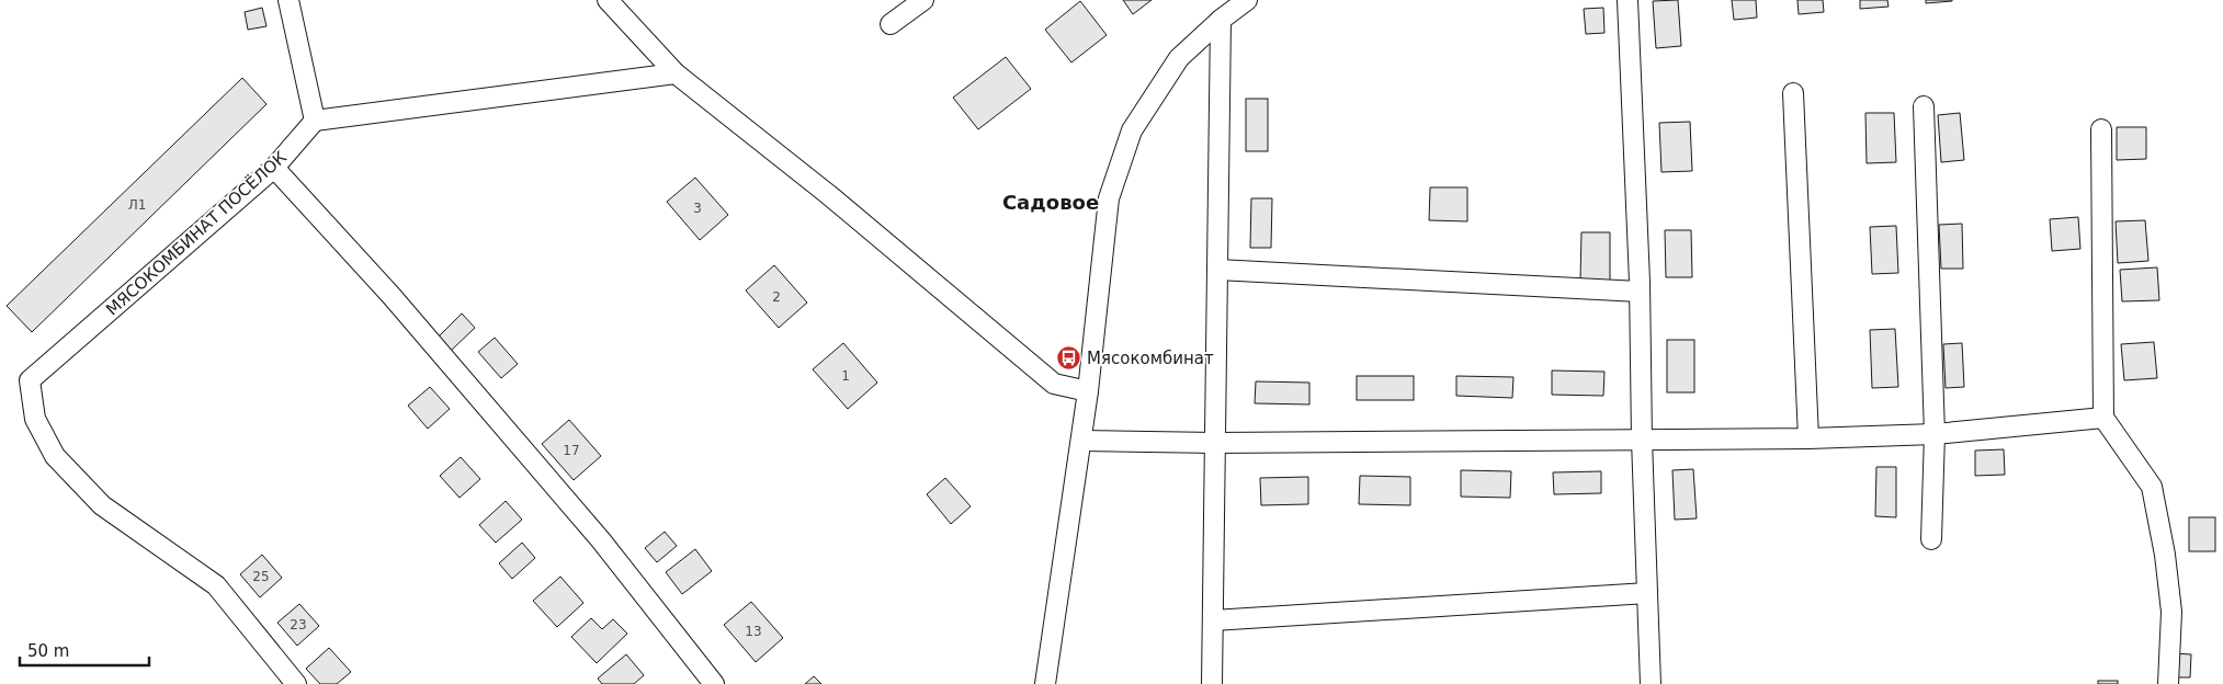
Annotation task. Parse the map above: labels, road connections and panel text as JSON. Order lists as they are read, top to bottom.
{
  "streets": {
    "street": ["МЯСОКОМБИНАТ ПОСЁЛОК"]
  },
  "districts": ["Садовое"],
  "places": {
    "bus stop": ["Мясокомбинат"]
  },
  "house_numbers": [
    "Л1",
    "3",
    "2",
    "1",
    "17",
    "25",
    "23",
    "13"
  ],
  "scale_bar": "50 m"
}
